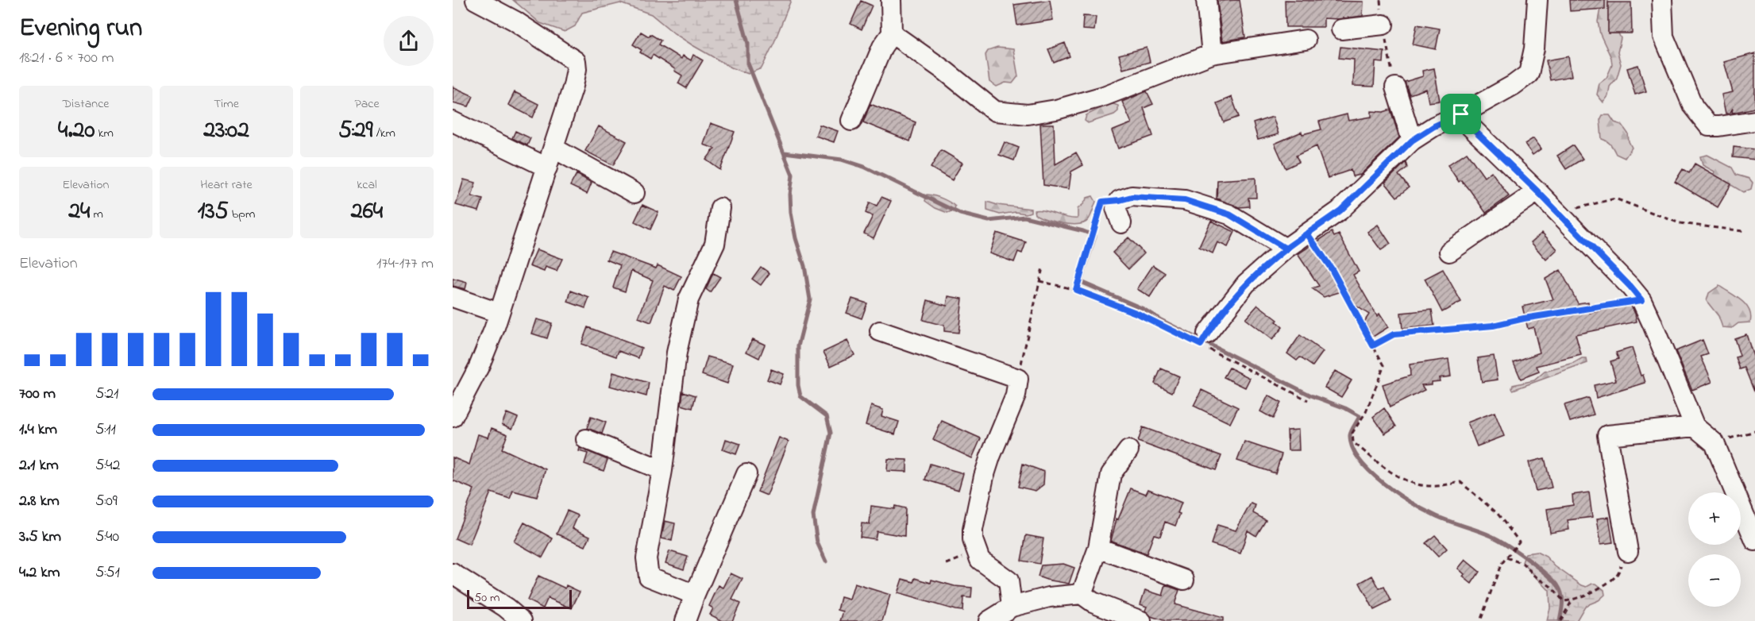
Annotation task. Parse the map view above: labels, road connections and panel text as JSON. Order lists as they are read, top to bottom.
{
  "scale_bar": "50 m",
  "page": {
    "heading": ["Evening run", "18:21 · 6 × 700 m"],
    "stats": [
      ["Distance", "4.20 km"],
      ["Time", "23:02"],
      ["Pace", "5:29 /km"],
      ["Elevation", "24 m"],
      ["Heart rate", "135 bpm"],
      ["kcal", "264"]
    ],
    "chart": ["Elevation", "174–177 m"],
    "list": [
      {
        "name": "700 m",
        "note": "5:21"
      },
      {
        "name": "1.4 km",
        "note": "5:11"
      },
      {
        "name": "2.1 km",
        "note": "5:42"
      },
      {
        "name": "2.8 km",
        "note": "5:09"
      },
      {
        "name": "3.5 km",
        "note": "5:40"
      },
      {
        "name": "4.2 km",
        "note": "5:51"
      }
    ],
    "map_buttons": ["+", "−"],
    "scale": "50 m"
  }
}
